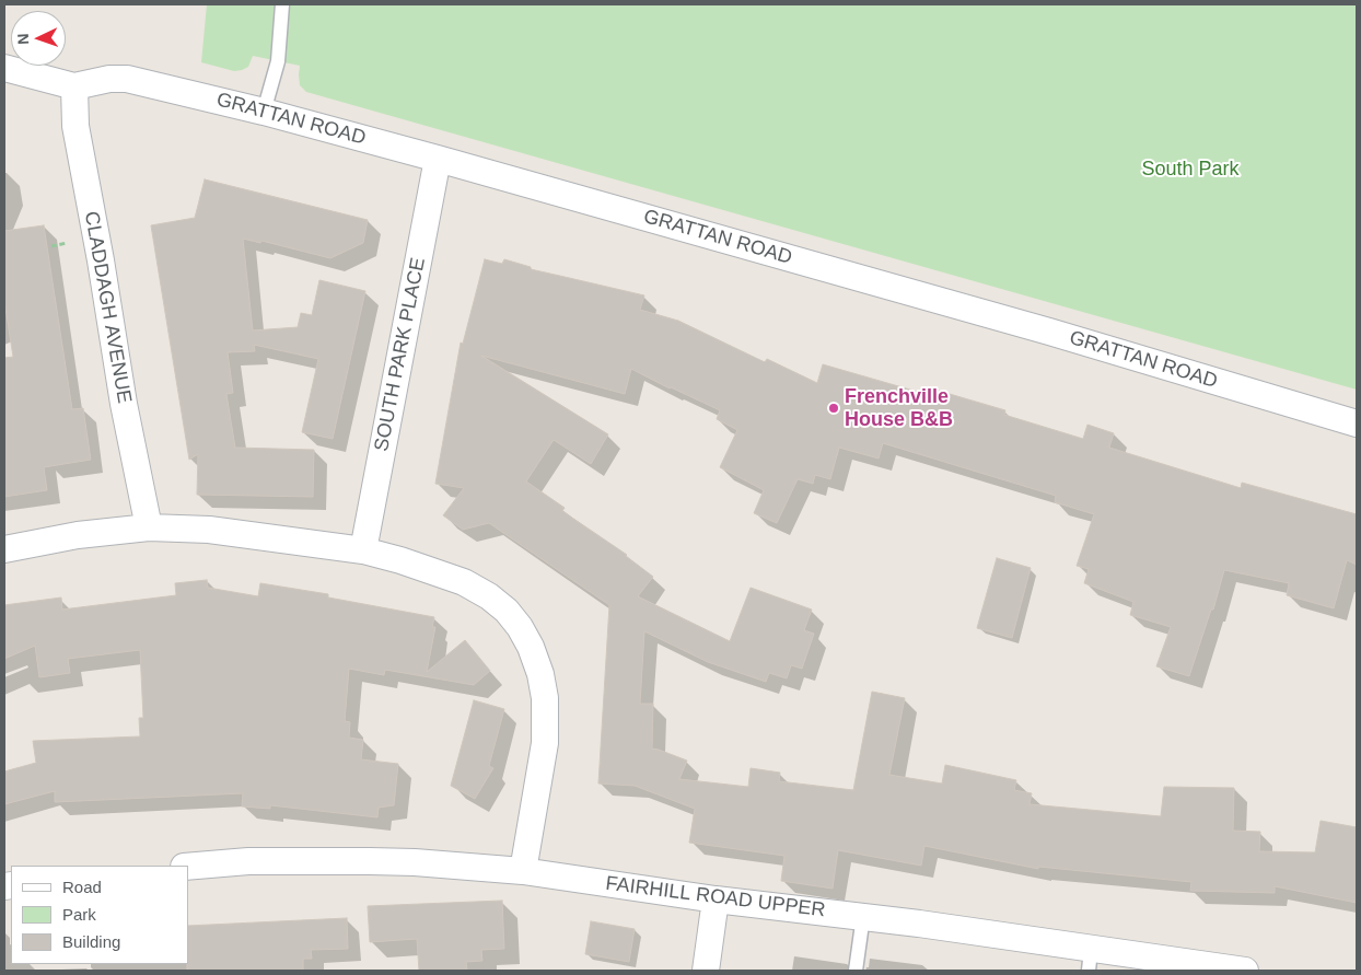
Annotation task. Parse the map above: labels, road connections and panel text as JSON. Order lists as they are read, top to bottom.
{
  "streets": {
    "street": [
      "GRATTAN ROAD",
      "CLADDAGH AVENUE",
      "SOUTH PARK PLACE",
      "FAIRHILL ROAD UPPER"
    ]
  },
  "crossings": [
    ["GRATTAN ROAD", "CLADDAGH AVENUE"],
    ["GRATTAN ROAD", "SOUTH PARK PLACE"]
  ],
  "parks": ["South Park"],
  "places": ["Frenchville House B&B"],
  "legend": ["Road", "Park", "Building"],
  "north": "left"
}
